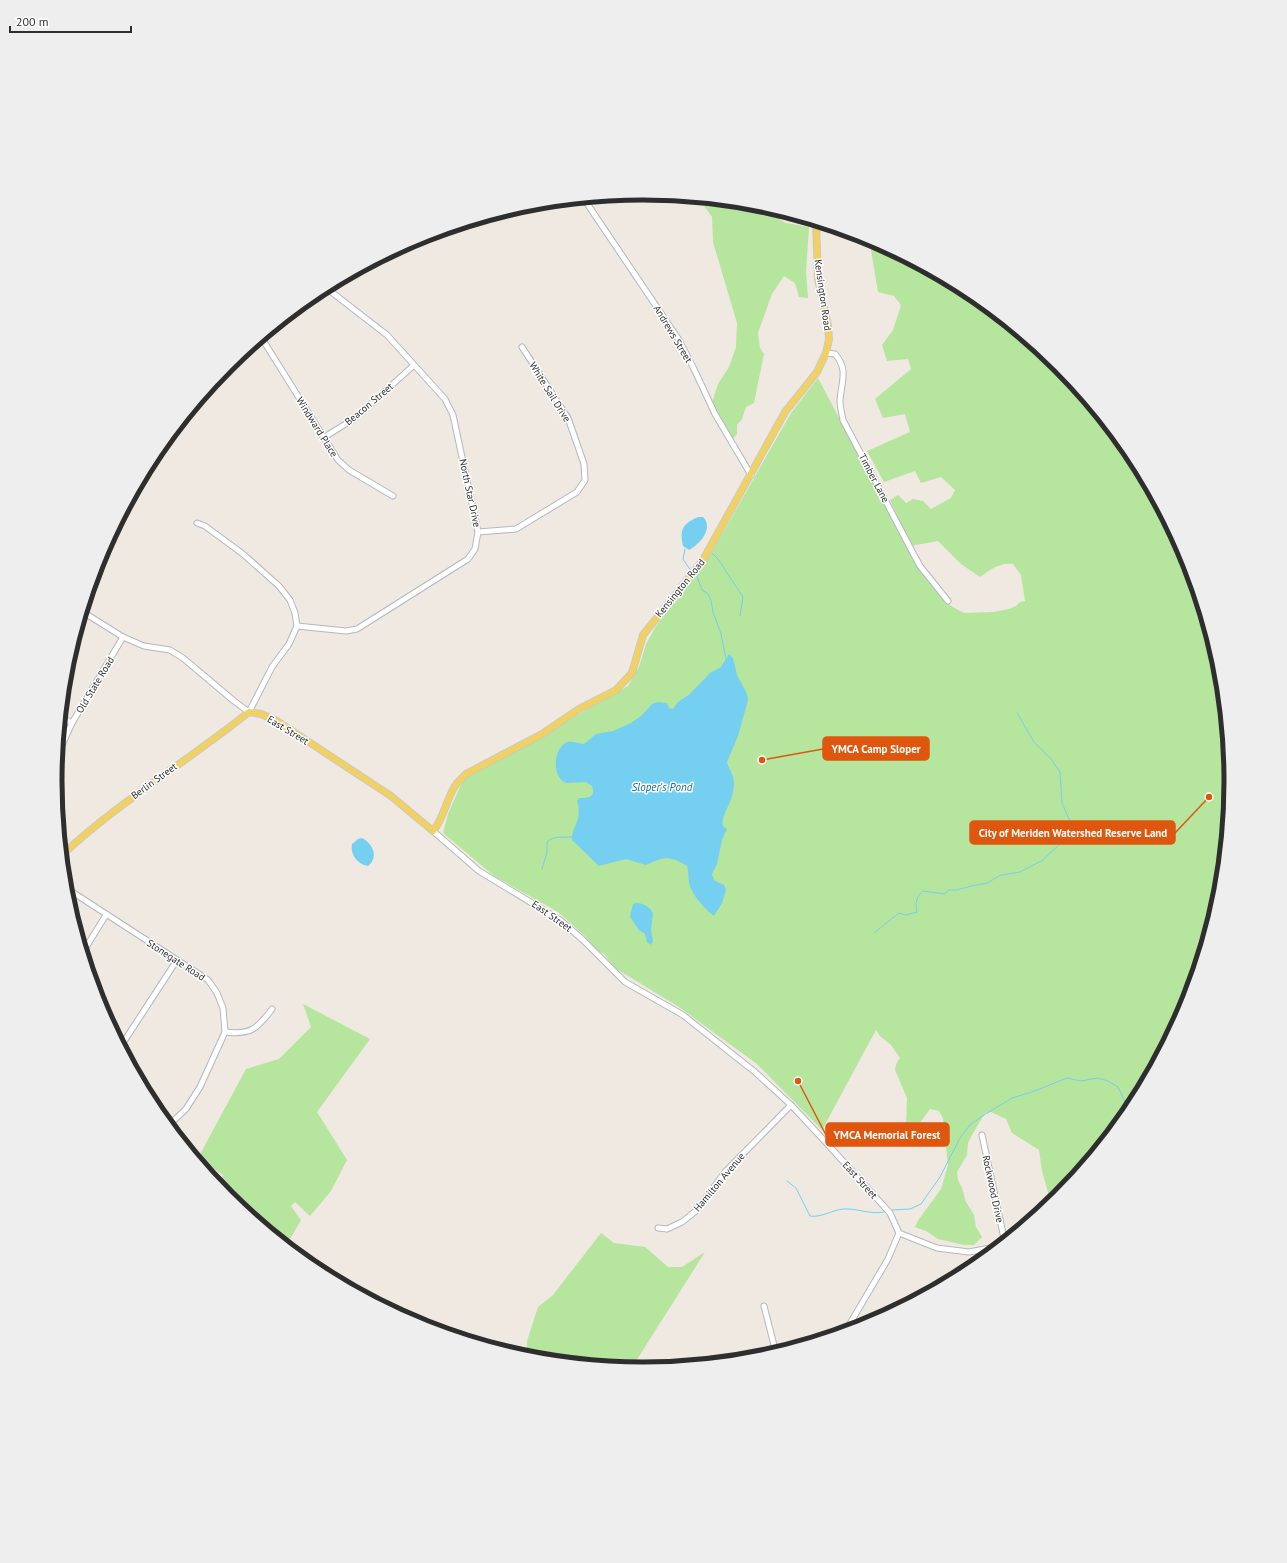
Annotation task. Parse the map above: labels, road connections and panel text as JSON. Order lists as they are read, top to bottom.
{
  "streets": {
    "main road": ["Kensington Road", "East Street", "Berlin Street"],
    "street": [
      "Andrews Street",
      "White Sail Drive",
      "Beacon Street",
      "Windward Place",
      "Timber Lane",
      "North Star Drive",
      "Old State Road",
      "Stonegate Road",
      "Hamilton Avenue",
      "Rockwood Drive"
    ]
  },
  "crossings": [
    ["Kensington Road", "Andrews Street"],
    ["Kensington Road", "Timber Lane"],
    ["Kensington Road", "East Street"],
    ["White Sail Drive", "North Star Drive"],
    ["Beacon Street", "Windward Place"],
    ["Beacon Street", "North Star Drive"],
    ["Old State Road", "East Street"],
    ["East Street", "Berlin Street"],
    ["East Street", "Hamilton Avenue"]
  ],
  "water": ["Sloper's Pond"],
  "places": ["YMCA Camp Sloper", "City of Meriden Watershed Reserve Land", "YMCA Memorial Forest"],
  "scale_bar": "200 m"
}
